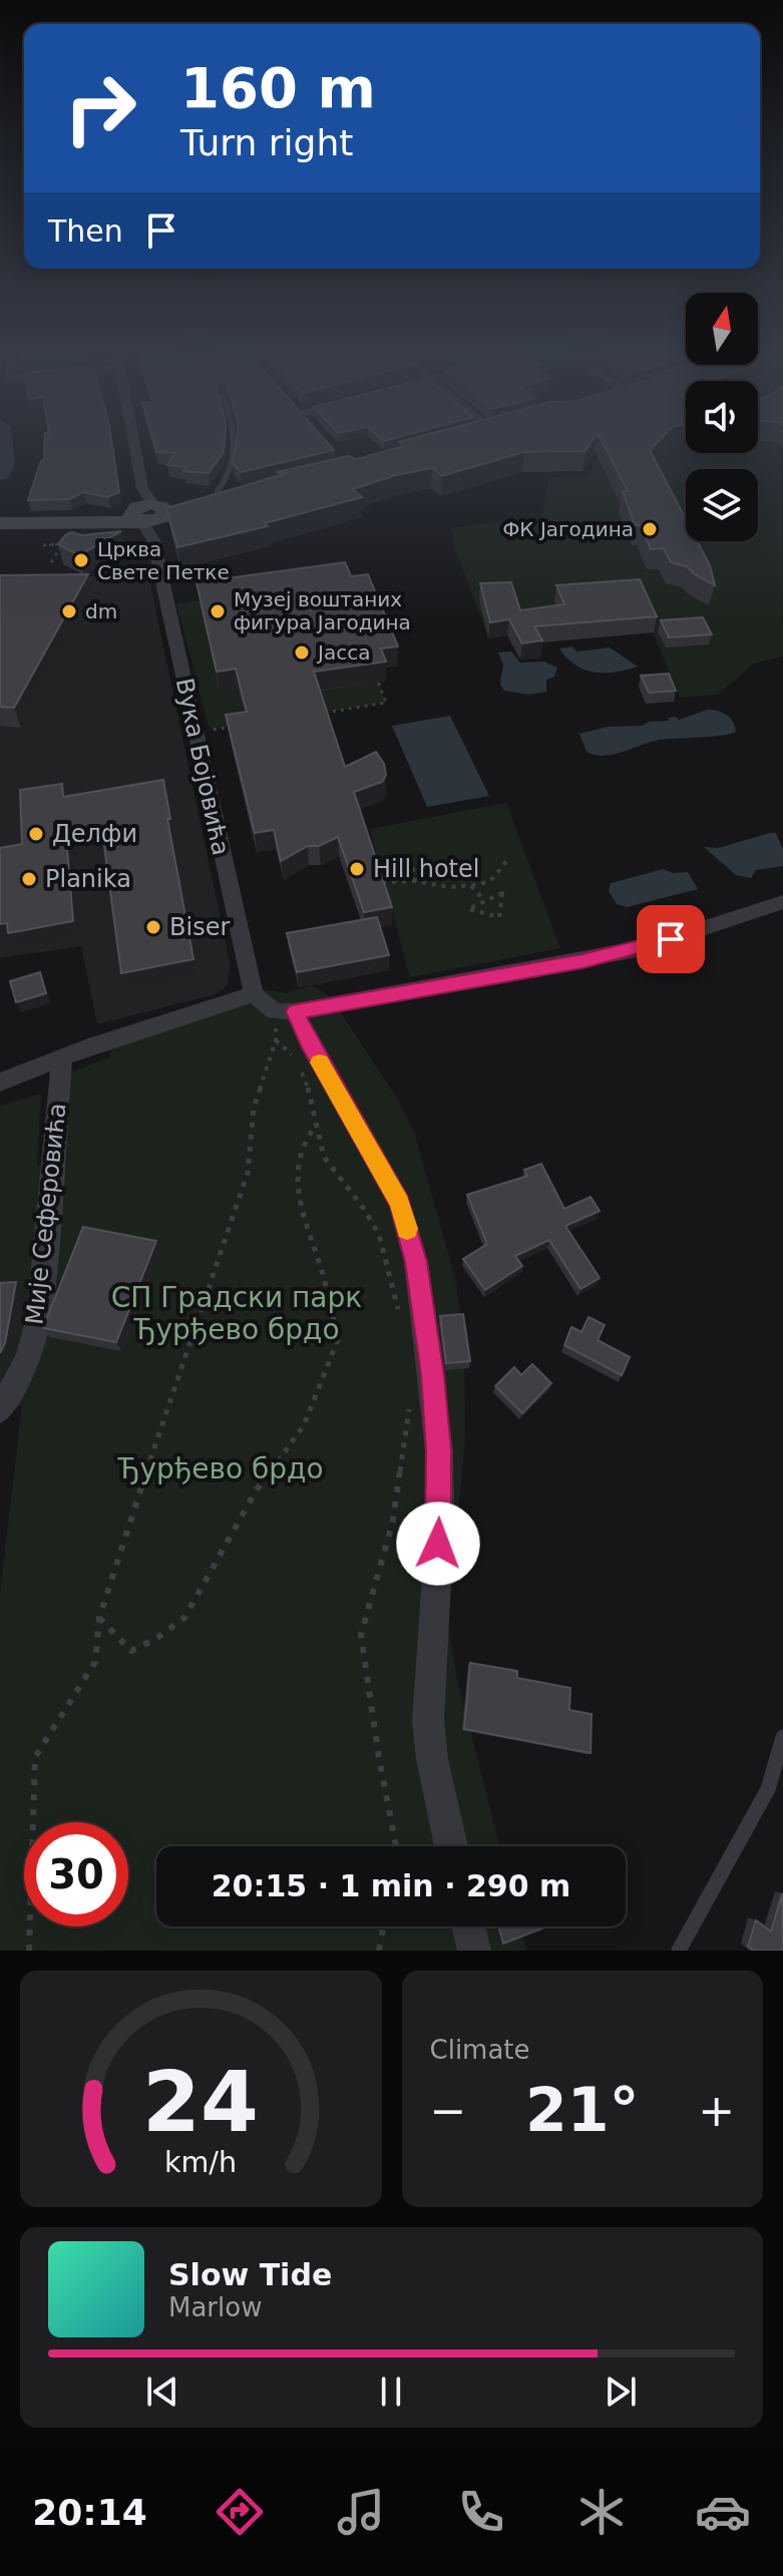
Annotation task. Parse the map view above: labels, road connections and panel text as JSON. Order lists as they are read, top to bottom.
{
  "streets": {
    "street": ["Вука Бојовића", "Мије Сеферовића"]
  },
  "parks": ["СП Градски парк Ђурђево брдо", "Ђурђево брдо"],
  "places": [
    "ФК Јагодина",
    "Црква Свете Петке",
    "dm",
    "Музеј воштаних фигура Јагодина",
    "Јасса",
    "Делфи",
    "Hill hotel",
    "Planika",
    "Biser"
  ],
  "north": "top",
  "page": {
    "turn": ["160 m", "Turn right"],
    "then": "Then",
    "limit": "30",
    "trip": "20:15 · 1 min · 290 m",
    "tile": "Climate",
    "heat": ["−", "21°", "+"],
    "song": ["Slow Tide", "Marlow"],
    "tabs": "20:14",
    "gauge": ["24", "km/h"]
  }
}
